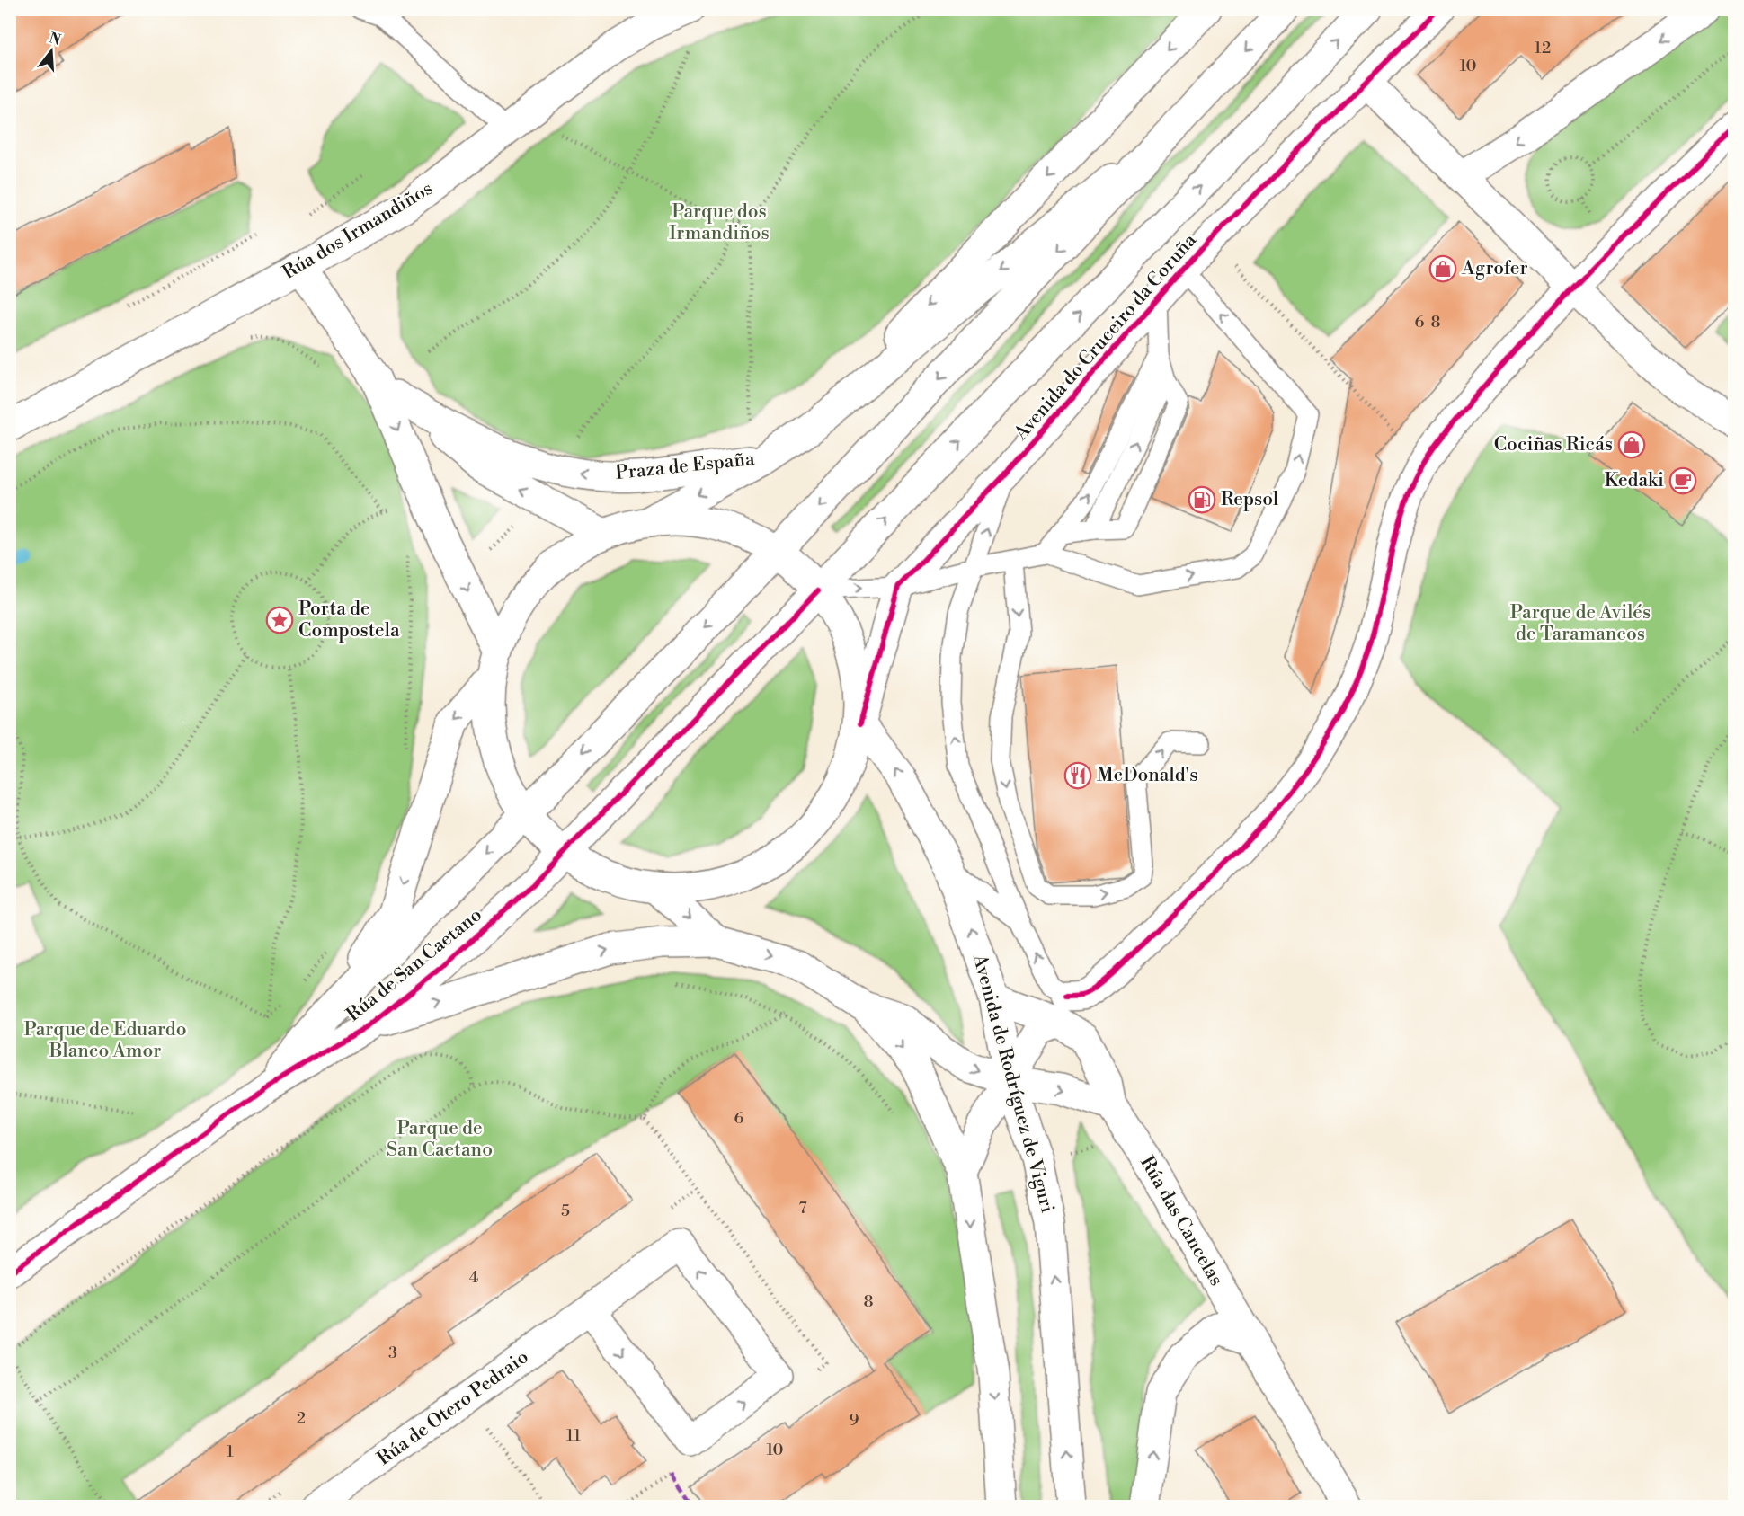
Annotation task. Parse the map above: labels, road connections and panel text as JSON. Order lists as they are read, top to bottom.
{
  "streets": {
    "street": [
      "Rúa dos Irmandiños",
      "Avenida do Cruceiro da Coruña",
      "Praza de España",
      "Rúa de San Caetano",
      "Avenida de Rodríguez de Viguri",
      "Rúa das Cancelas",
      "Rúa de Otero Pedraio"
    ]
  },
  "crossings": [
    ["Rúa dos Irmandiños", "Praza de España"],
    ["Avenida do Cruceiro da Coruña", "Praza de España"],
    ["Avenida do Cruceiro da Coruña", "Rúa de San Caetano"],
    ["Avenida do Cruceiro da Coruña", "Avenida de Rodríguez de Viguri"],
    ["Praza de España", "Rúa de San Caetano"],
    ["Praza de España", "Avenida de Rodríguez de Viguri"],
    ["Avenida de Rodríguez de Viguri", "Rúa das Cancelas"]
  ],
  "parks": [
    "Parque dos Irmandiños",
    "Parque de Avilés de Taramancos",
    "Parque de Eduardo Blanco Amor",
    "Parque de San Caetano"
  ],
  "places": {
    "shop": ["Agrofer", "Cociñas Ricás"],
    "cafe": ["Kedaki"],
    "fuel station": ["Repsol"],
    "place": ["Porta de Compostela"],
    "restaurant": ["McDonald's"]
  },
  "house_numbers": [
    "12",
    "10",
    "6-8",
    "6",
    "7",
    "5",
    "4",
    "8",
    "3",
    "2",
    "9",
    "11",
    "10",
    "1"
  ],
  "north": "top"
}
